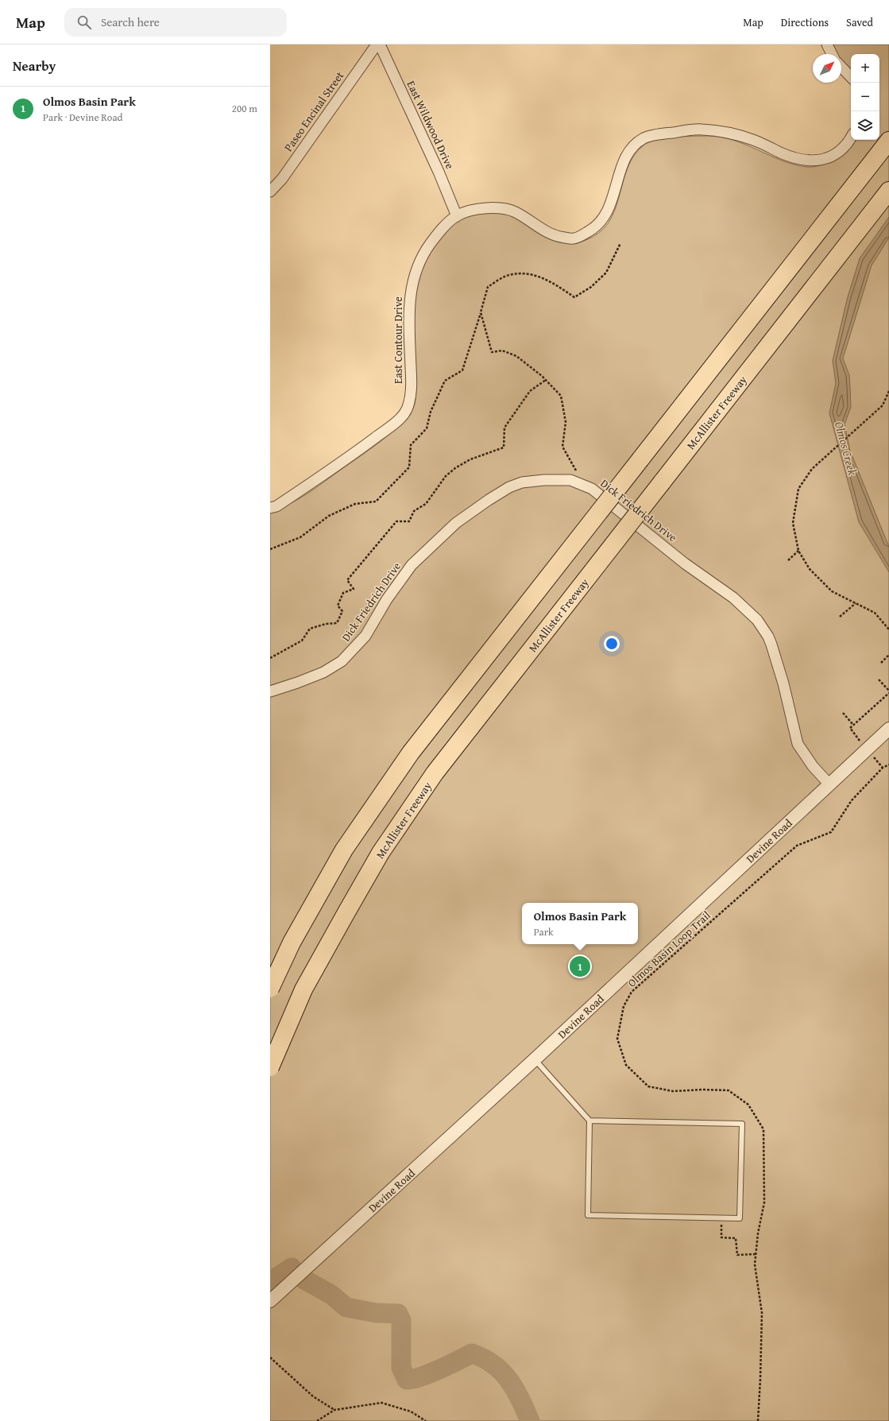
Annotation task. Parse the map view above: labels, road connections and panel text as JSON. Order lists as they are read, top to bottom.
{
  "streets": {
    "highway": ["McAllister Freeway"],
    "street": [
      "Paseo Encinal Street",
      "East Wildwood Drive",
      "East Contour Drive",
      "Dick Friedrich Drive",
      "Devine Road"
    ],
    "path": ["Olmos Basin Loop Trail"]
  },
  "crossings": [
    ["East Wildwood Drive", "East Contour Drive"],
    ["Dick Friedrich Drive", "Devine Road"]
  ],
  "water": ["Olmos Creek"],
  "north": "top right",
  "page": {
    "header": "Map",
    "search": "Search here",
    "nav": ["Map", "Directions", "Saved"],
    "heading": "Nearby",
    "map_buttons": ["+", "−"],
    "list": [
      {
        "mark": "1",
        "name": "Olmos Basin Park",
        "note": "Park · Devine Road",
        "value": "200 m"
      }
    ],
    "popup": ["Olmos Basin Park", "Park"],
    "pins": "1"
  }
}
